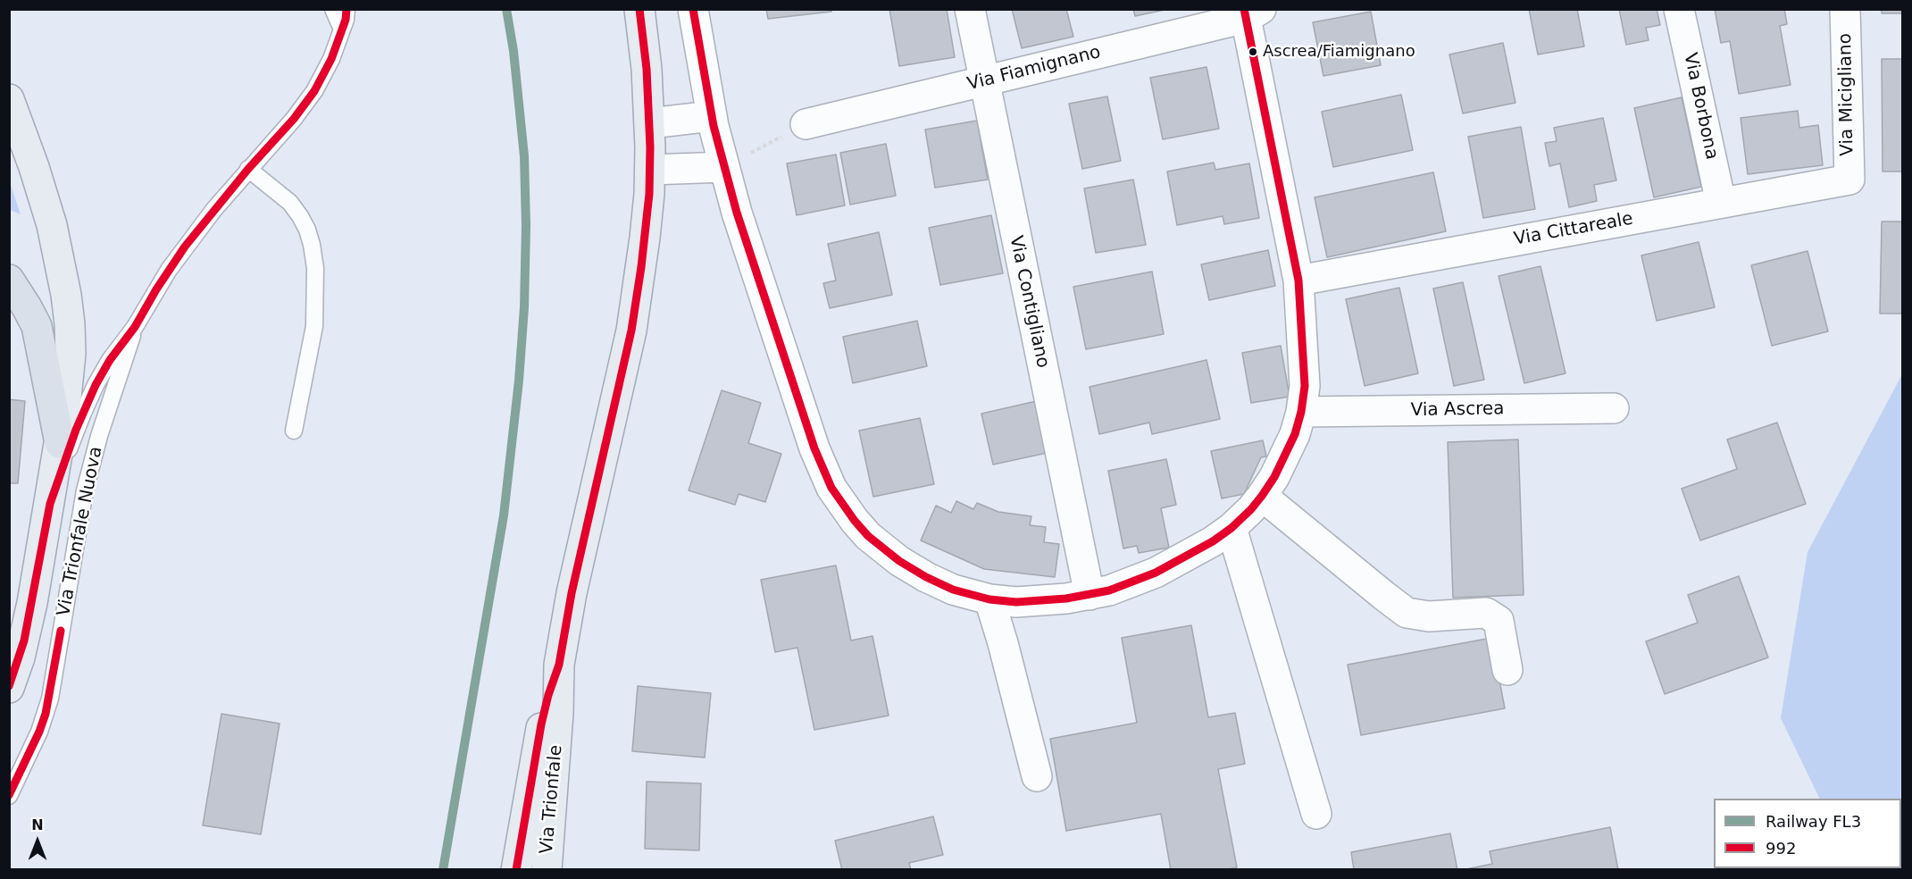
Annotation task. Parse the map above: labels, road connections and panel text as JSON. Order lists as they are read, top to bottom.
{
  "streets": {
    "main road": ["Via Trionfale Nuova", "Via Trionfale"],
    "street": [
      "Via Fiamignano",
      "Via Micigliano",
      "Via Borbona",
      "Via Cittareale",
      "Via Contigliano",
      "Via Ascrea"
    ]
  },
  "crossings": [
    ["Via Fiamignano", "Via Contigliano"],
    ["Via Micigliano", "Via Cittareale"],
    ["Via Borbona", "Via Cittareale"]
  ],
  "places": ["Ascrea/Fiamignano"],
  "lines": ["rail line FL3", "transit line 992"],
  "legend": ["Railway FL3", "992"],
  "north": "top"
}
